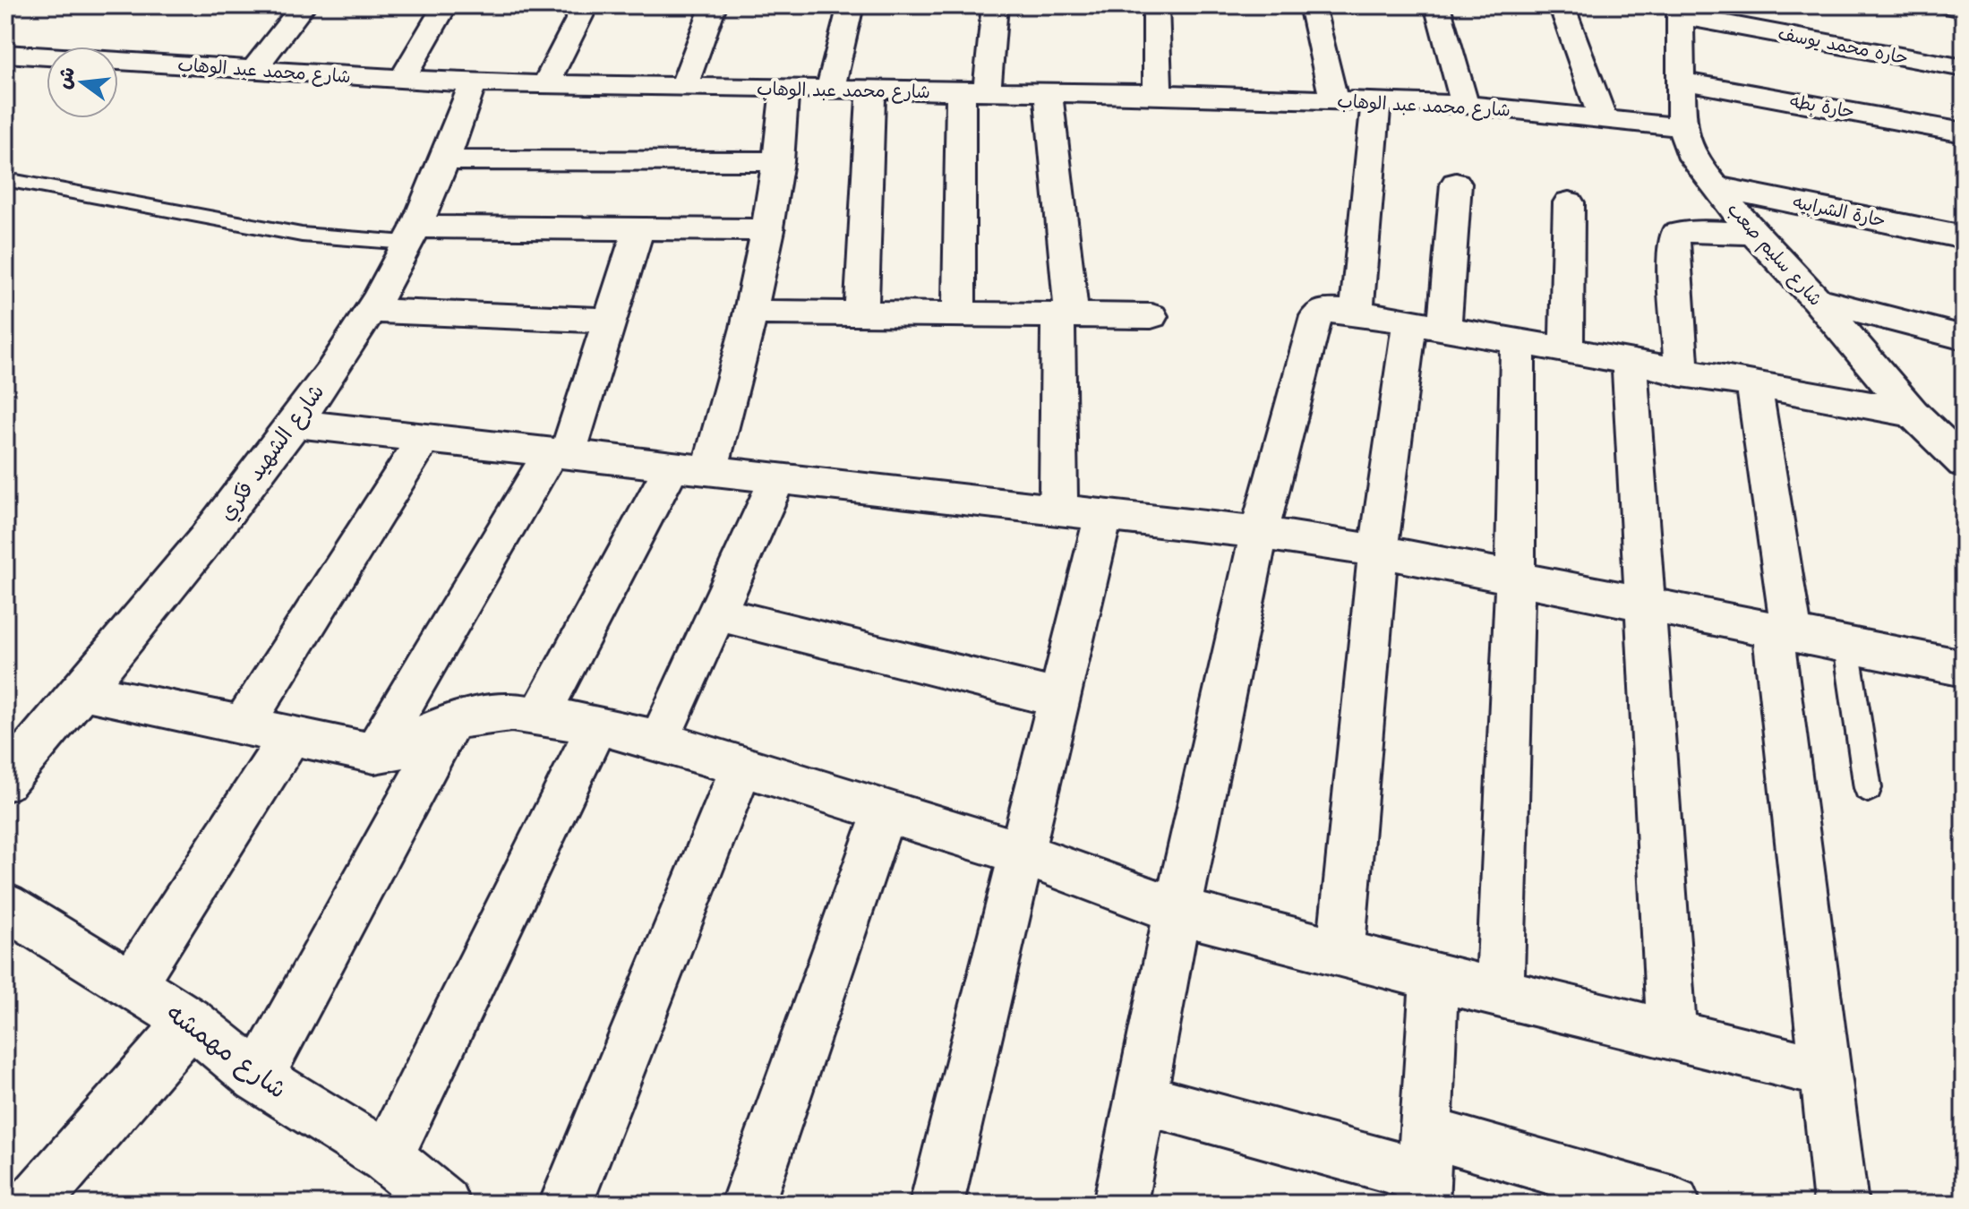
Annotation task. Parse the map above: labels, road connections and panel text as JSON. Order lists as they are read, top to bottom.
{
  "streets": {
    "street": [
      "حاره محمد يوسف",
      "شارع محمد عبد الوهاب",
      "حارة بطه",
      "حارة الشرابيه",
      "شارع سليم صعب",
      "شارع الشهيد فكري",
      "شارع مهمشه"
    ]
  },
  "crossings": [
    ["حاره محمد يوسف", "شارع سليم صعب"],
    ["شارع محمد عبد الوهاب", "شارع سليم صعب"],
    ["شارع محمد عبد الوهاب", "شارع الشهيد فكري"],
    ["حارة بطه", "شارع سليم صعب"],
    ["حارة الشرابيه", "شارع سليم صعب"]
  ],
  "north": "left"
}
